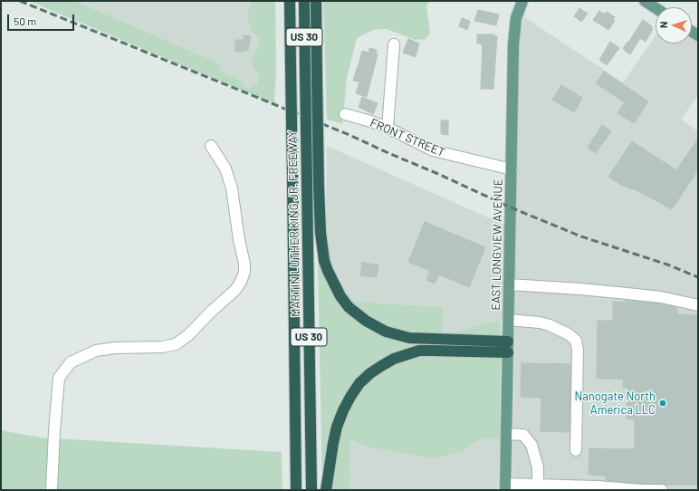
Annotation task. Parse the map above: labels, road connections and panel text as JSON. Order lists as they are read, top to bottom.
{
  "streets": {
    "highway": ["US 30", "MARTIN LUTHER KING JR. FREEWAY"],
    "main road": ["EAST LONGVIEW AVENUE"],
    "street": ["FRONT STREET"]
  },
  "crossings": [
    ["FRONT STREET", "EAST LONGVIEW AVENUE"]
  ],
  "places": ["Nanogate North America LLC"],
  "scale_bar": "50 m",
  "north": "left"
}
